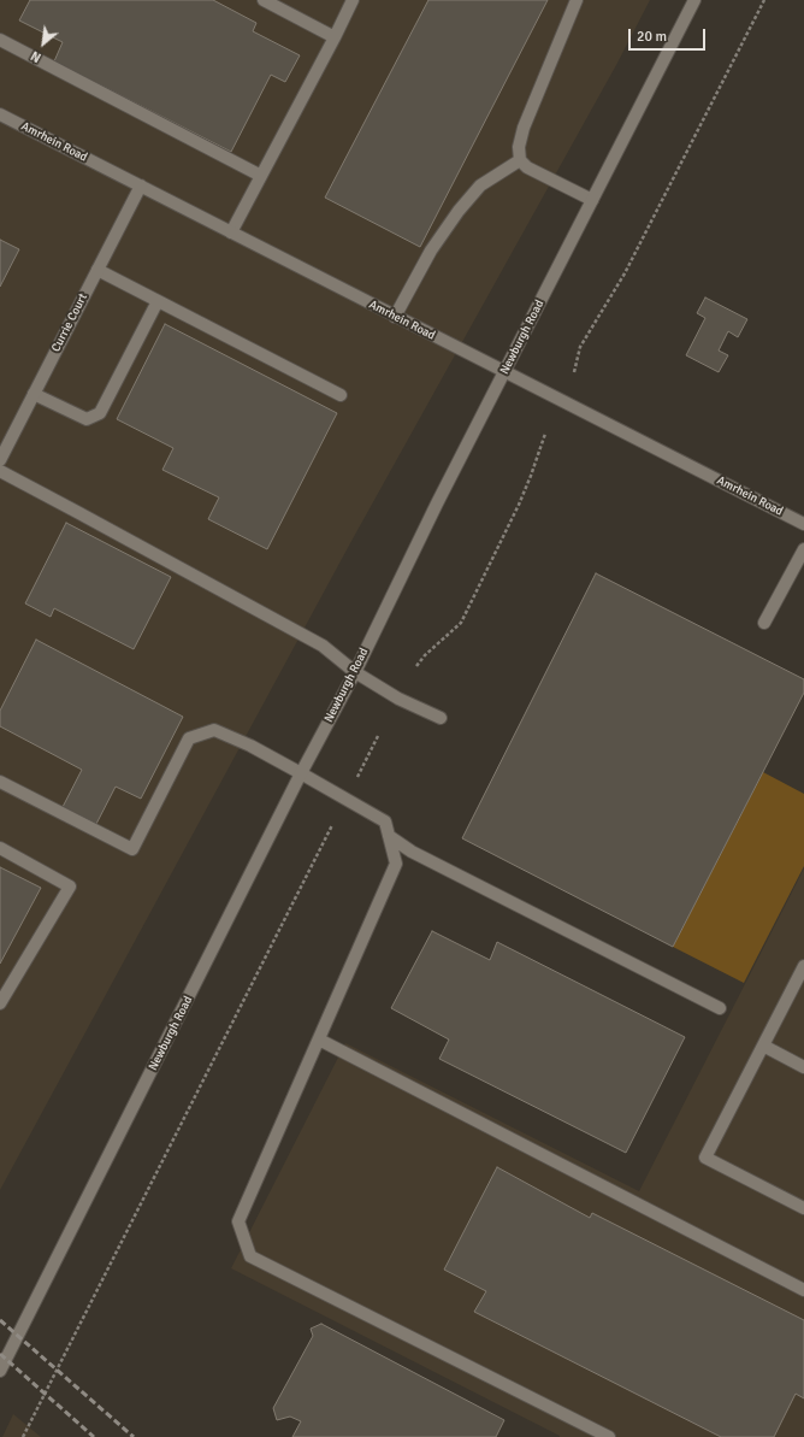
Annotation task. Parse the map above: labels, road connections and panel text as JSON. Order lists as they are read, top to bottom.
{
  "streets": {
    "main road": ["Amrhein Road", "Currie Court", "Newburgh Road"]
  },
  "crossings": [
    ["Amrhein Road", "Currie Court"],
    ["Amrhein Road", "Newburgh Road"]
  ],
  "scale_bar": "20 m",
  "north": "bottom left"
}
